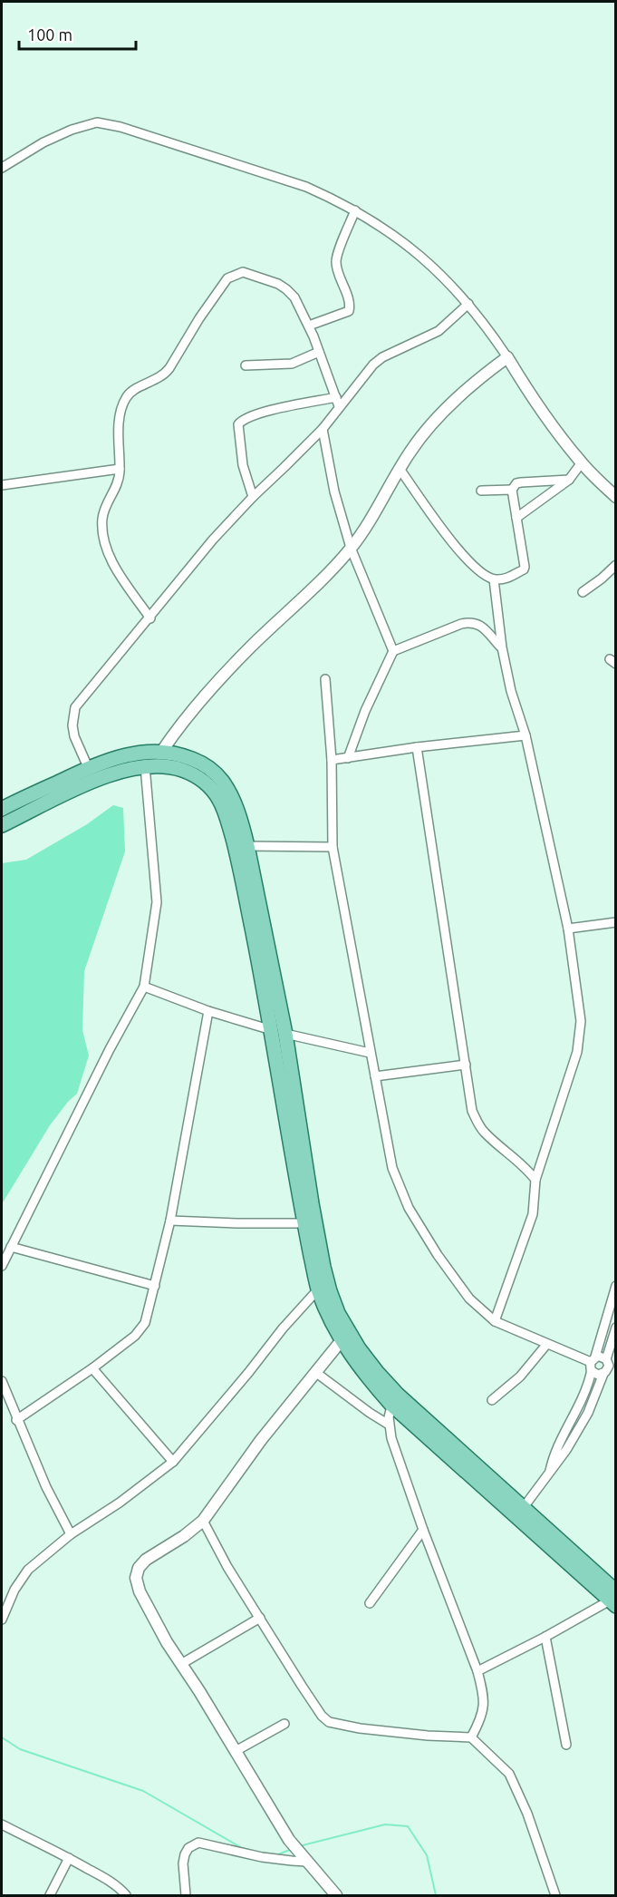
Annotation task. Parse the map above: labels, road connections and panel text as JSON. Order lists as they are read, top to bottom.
{
  "scale_bar": "100 m"
}
